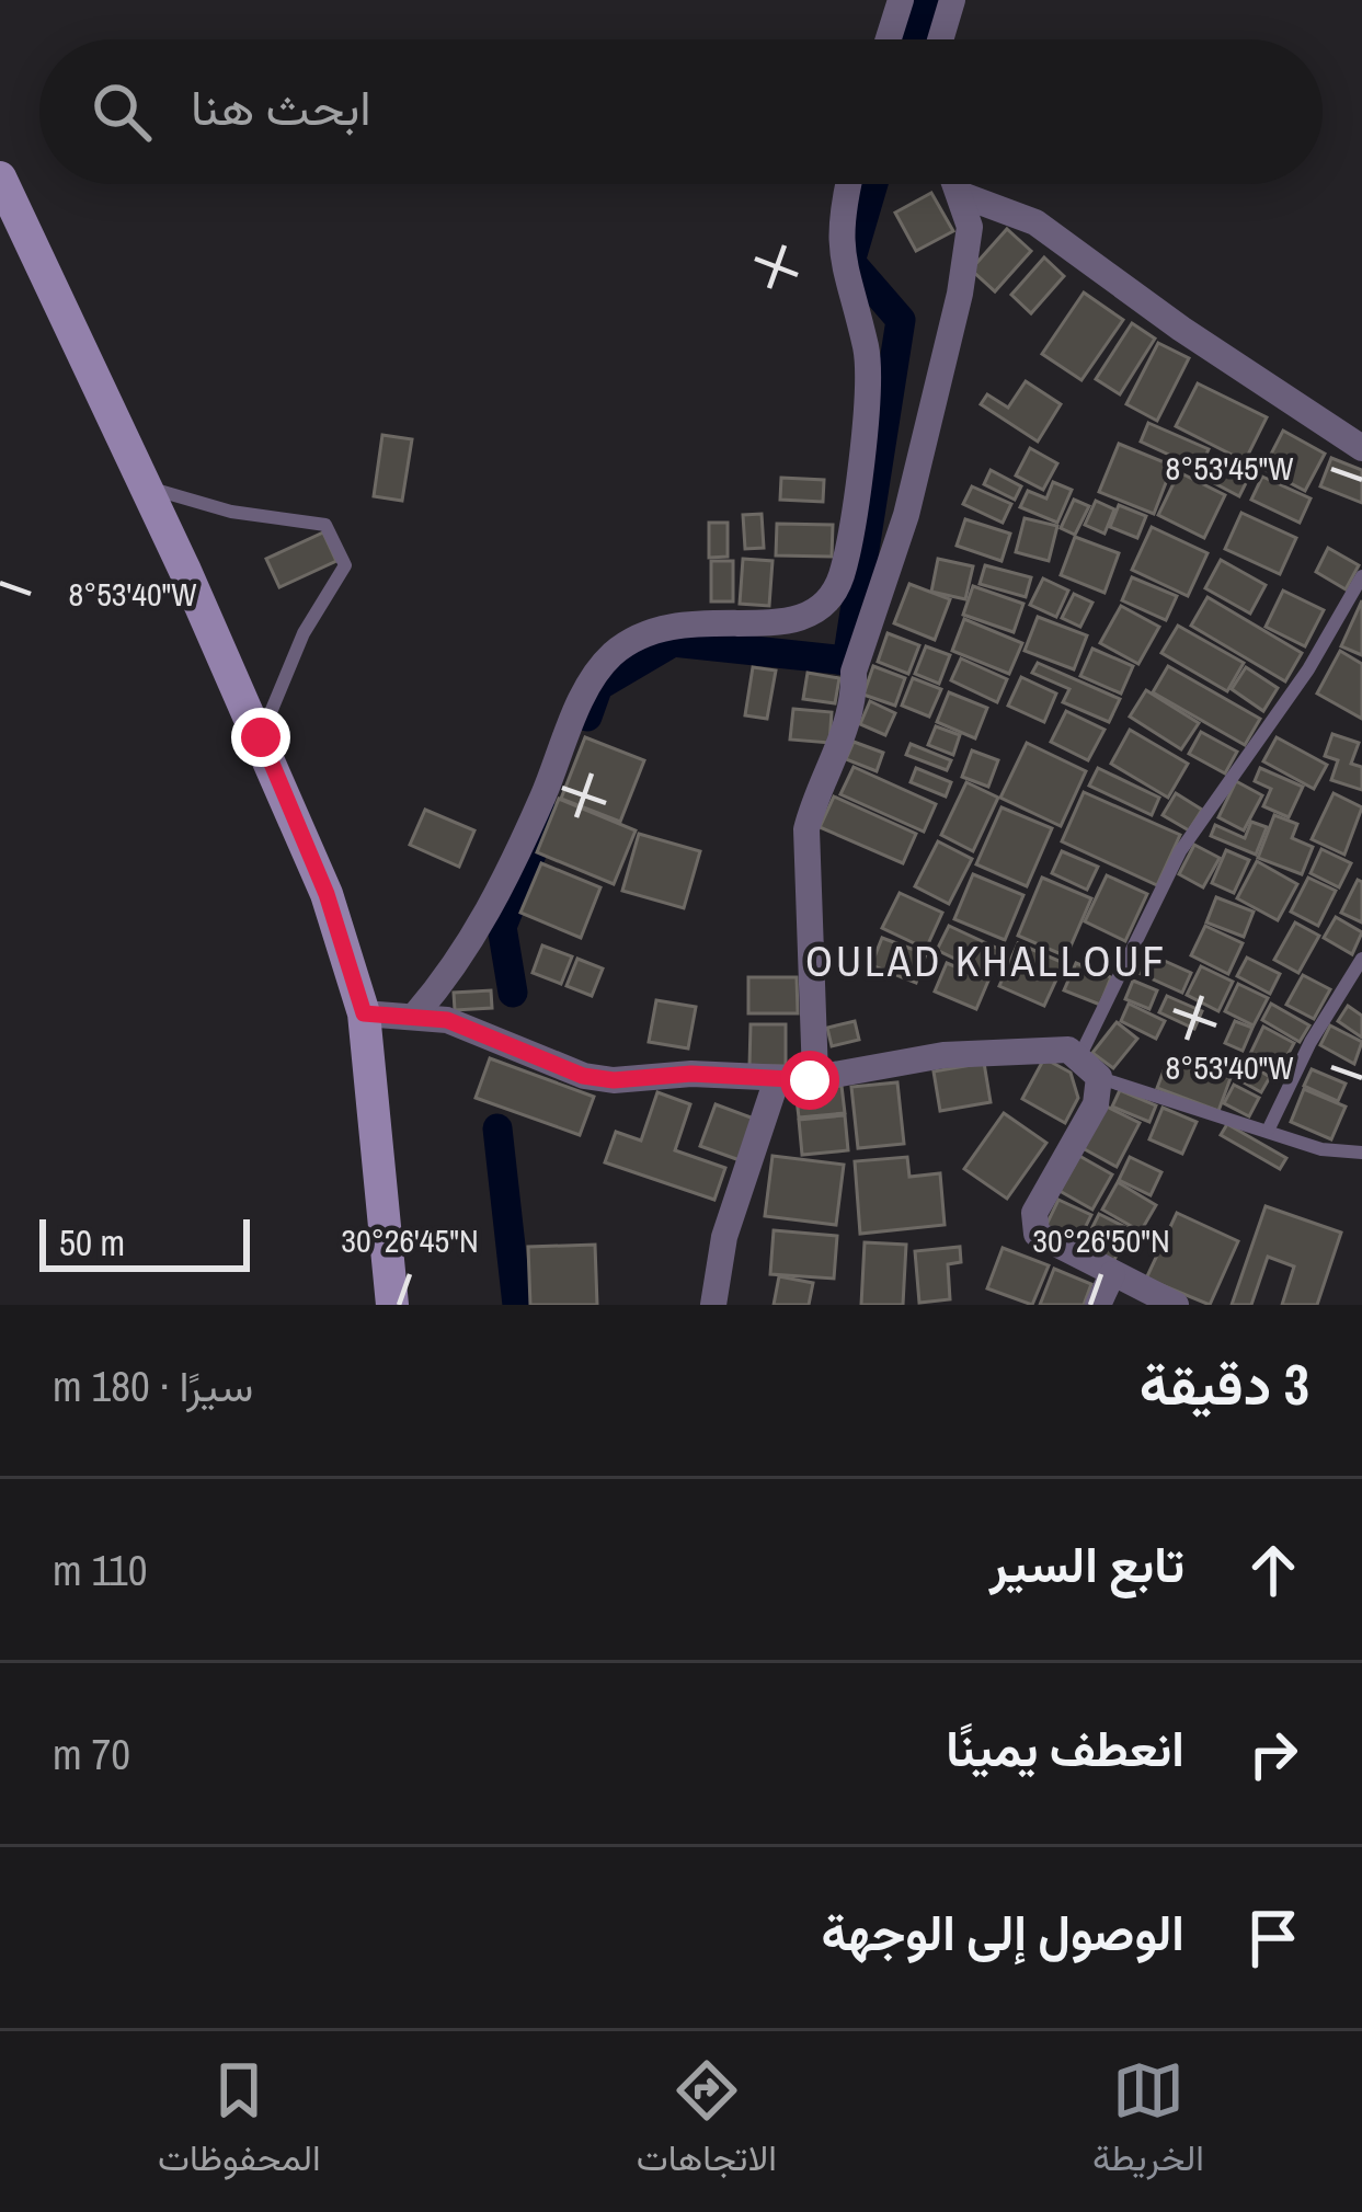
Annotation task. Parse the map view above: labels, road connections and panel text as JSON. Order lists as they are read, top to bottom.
{
  "districts": ["OULAD KHALLOUF"],
  "scale_bar": "50 m",
  "page": {
    "search": "ابحث هنا",
    "scale": "50 m",
    "heading": ["3 دقيقة", "سيرًا · 180 m"],
    "list": [
      ["تابع السير", "110 m"],
      ["انعطف يمينًا", "70 m"],
      "الوصول إلى الوجهة"
    ],
    "nav": ["الخريطة", "الاتجاهات", "المحفوظات"]
  },
  "coordinates": [
    "8°53'45\"W",
    "8°53'40\"W",
    "30°26'45\"N",
    "30°26'50\"N"
  ]
}
